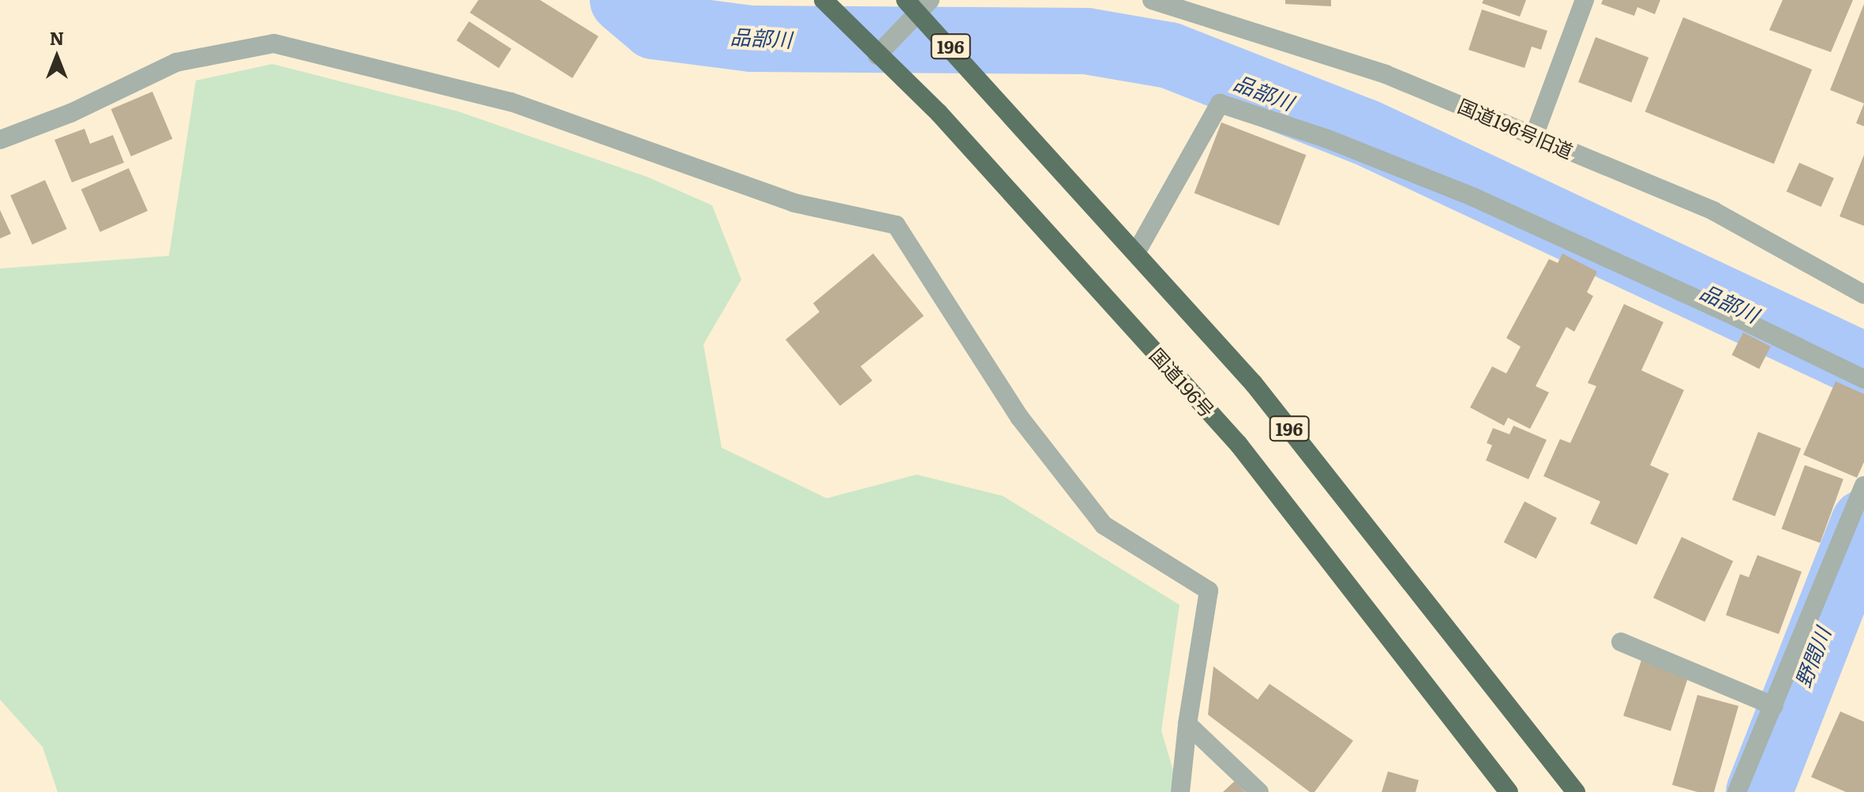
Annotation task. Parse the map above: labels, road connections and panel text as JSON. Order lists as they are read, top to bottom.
{
  "streets": {
    "highway": ["196", "国道196号"],
    "street": ["国道196号旧道"]
  },
  "crossings": [
    ["196", "国道196号"]
  ],
  "water": ["品部川", "野間川"],
  "north": "top"
}
